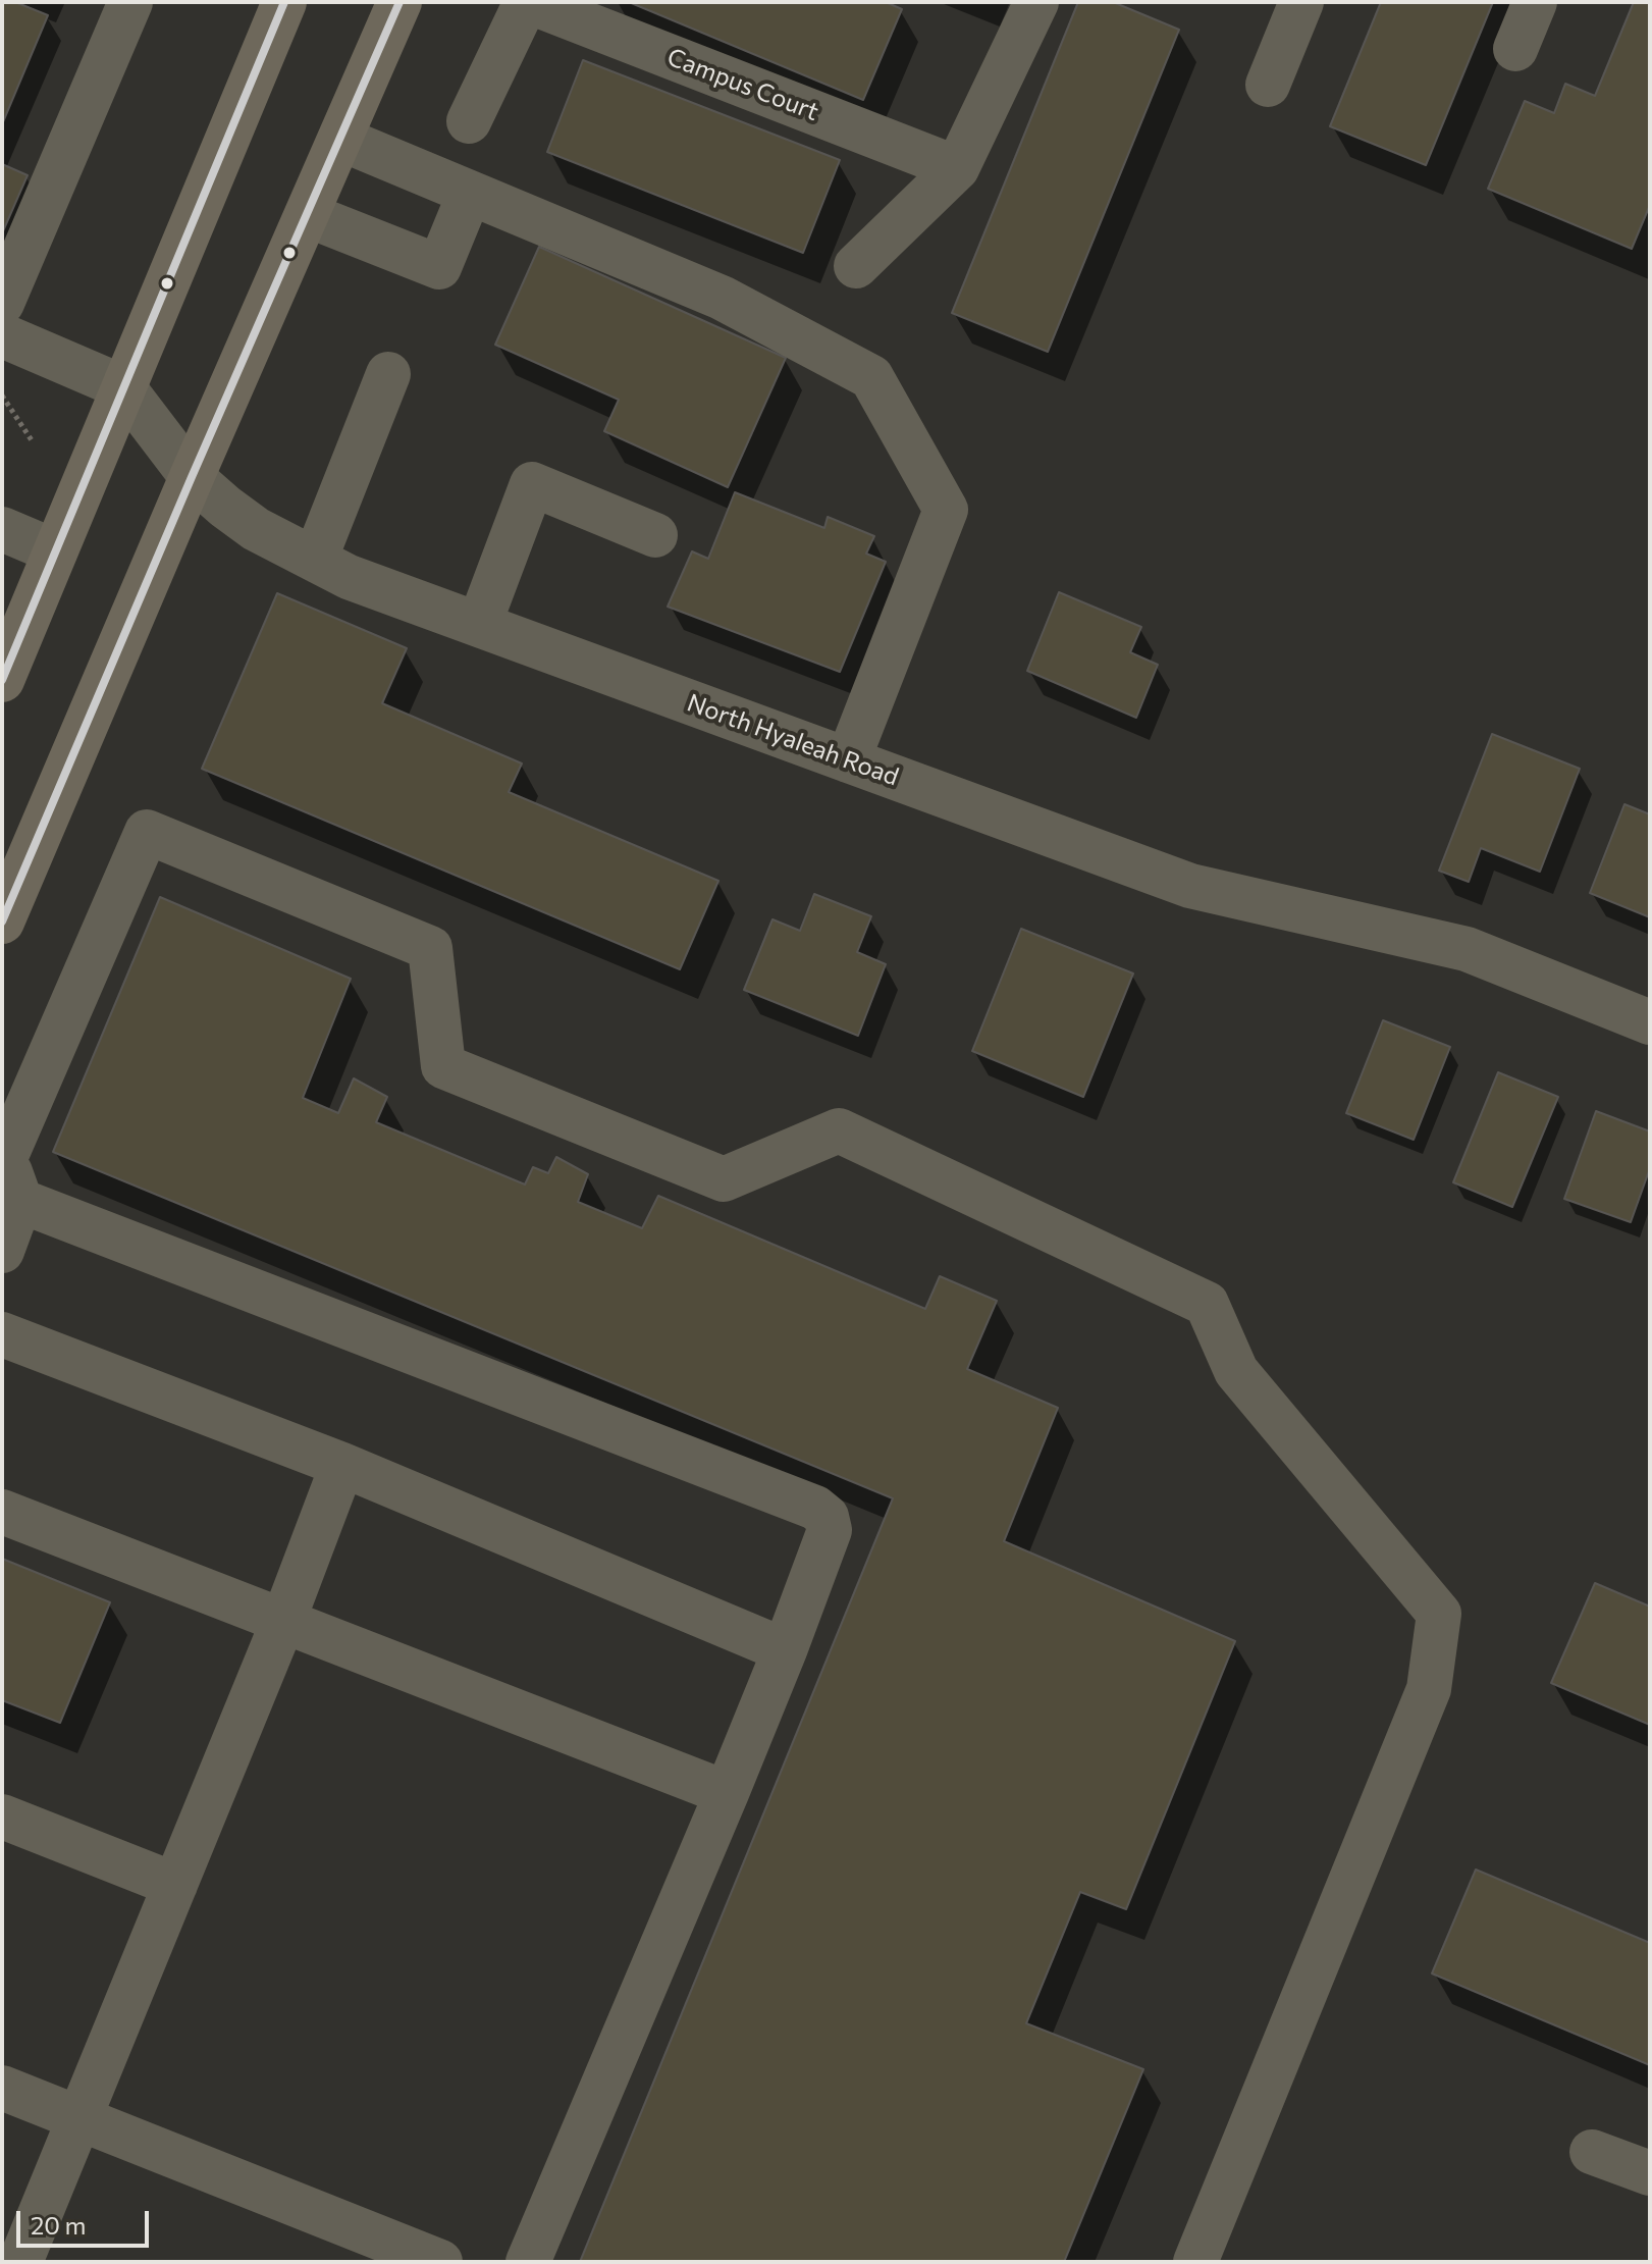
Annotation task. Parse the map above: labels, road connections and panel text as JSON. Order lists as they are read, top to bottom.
{
  "streets": {
    "street": ["Campus Court", "North Hyaleah Road"]
  },
  "scale_bar": "20 m"
}
